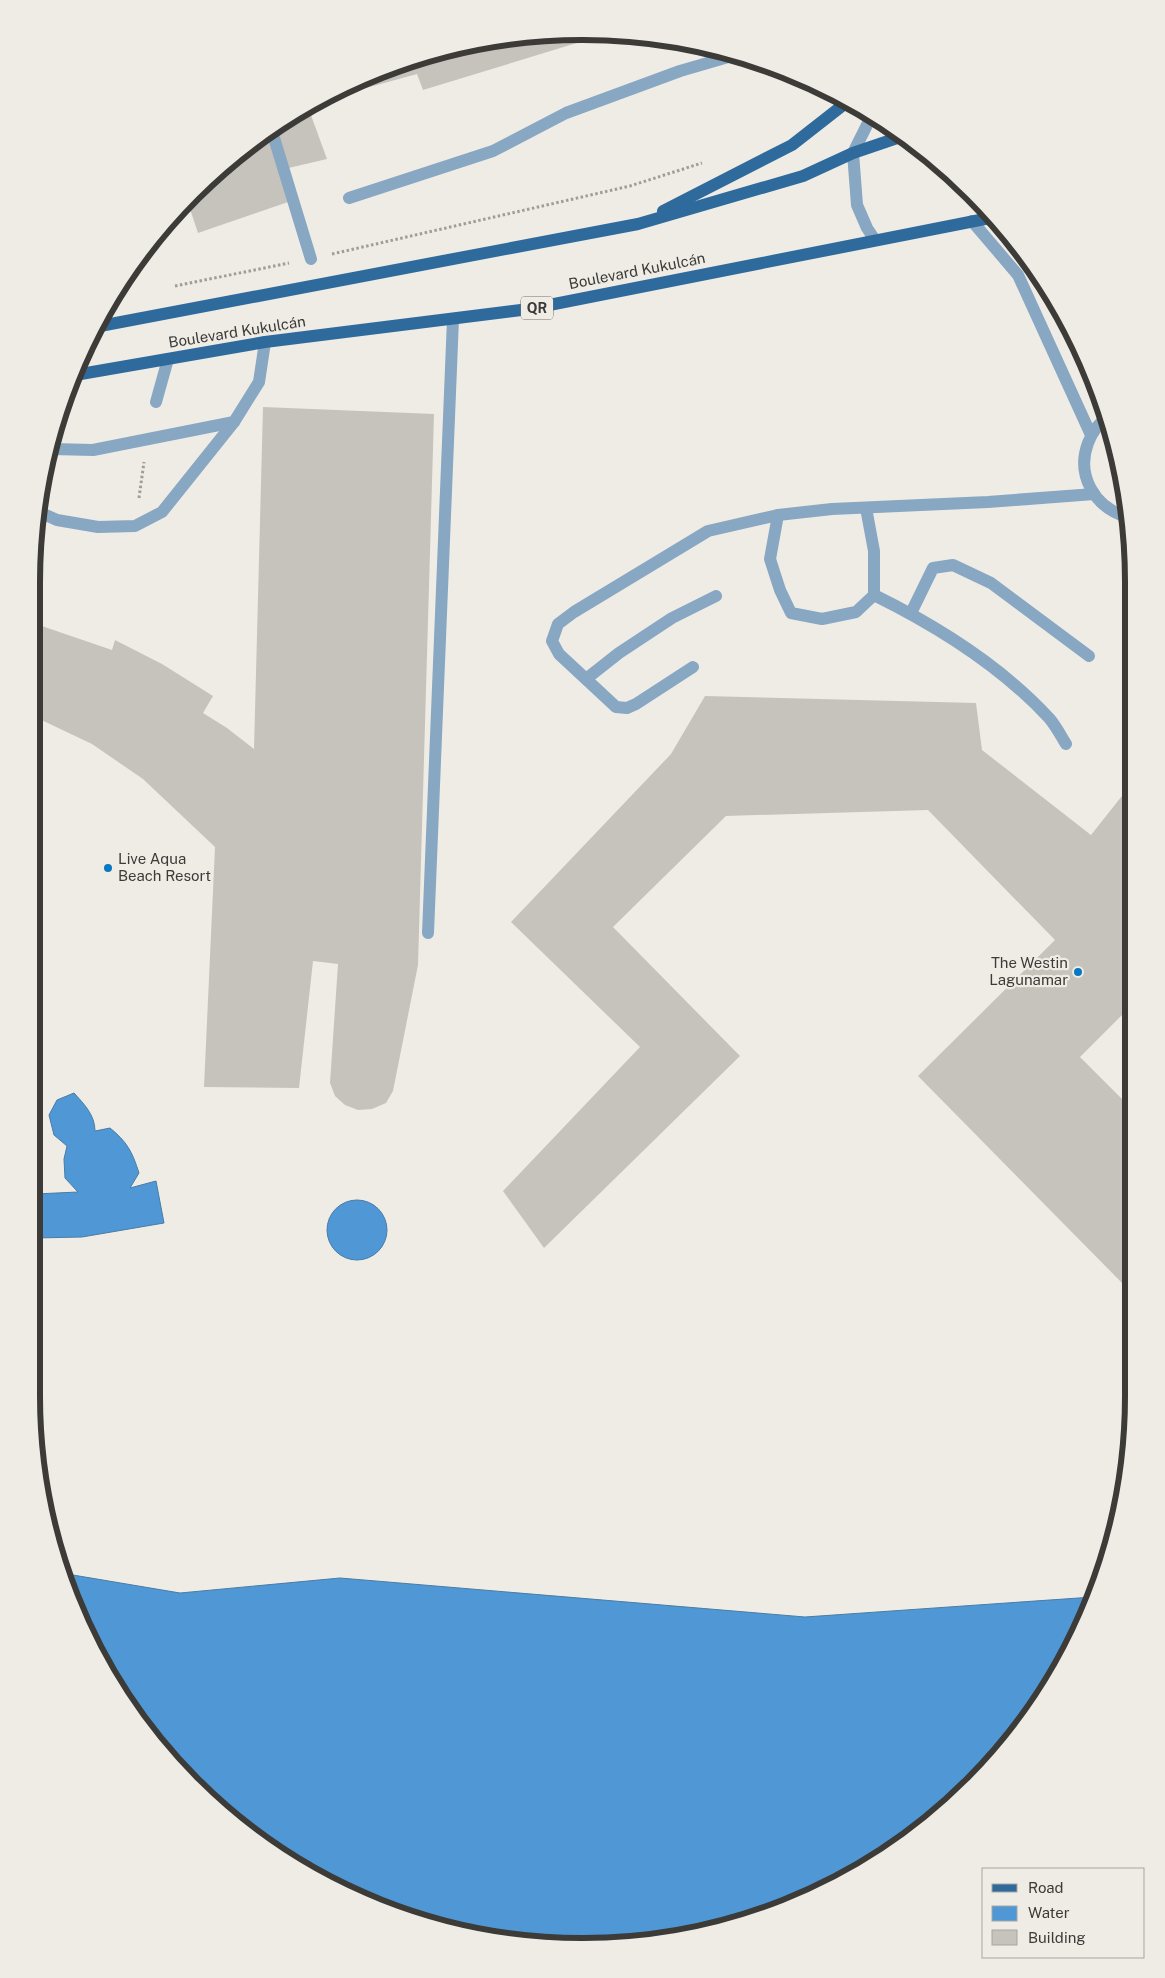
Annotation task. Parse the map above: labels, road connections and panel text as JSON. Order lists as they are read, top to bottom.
{
  "streets": {
    "main road": ["Boulevard Kukulcán", "QR"]
  },
  "places": ["Live Aqua Beach Resort", "The Westin Lagunamar"],
  "legend": ["Road", "Water", "Building"]
}
